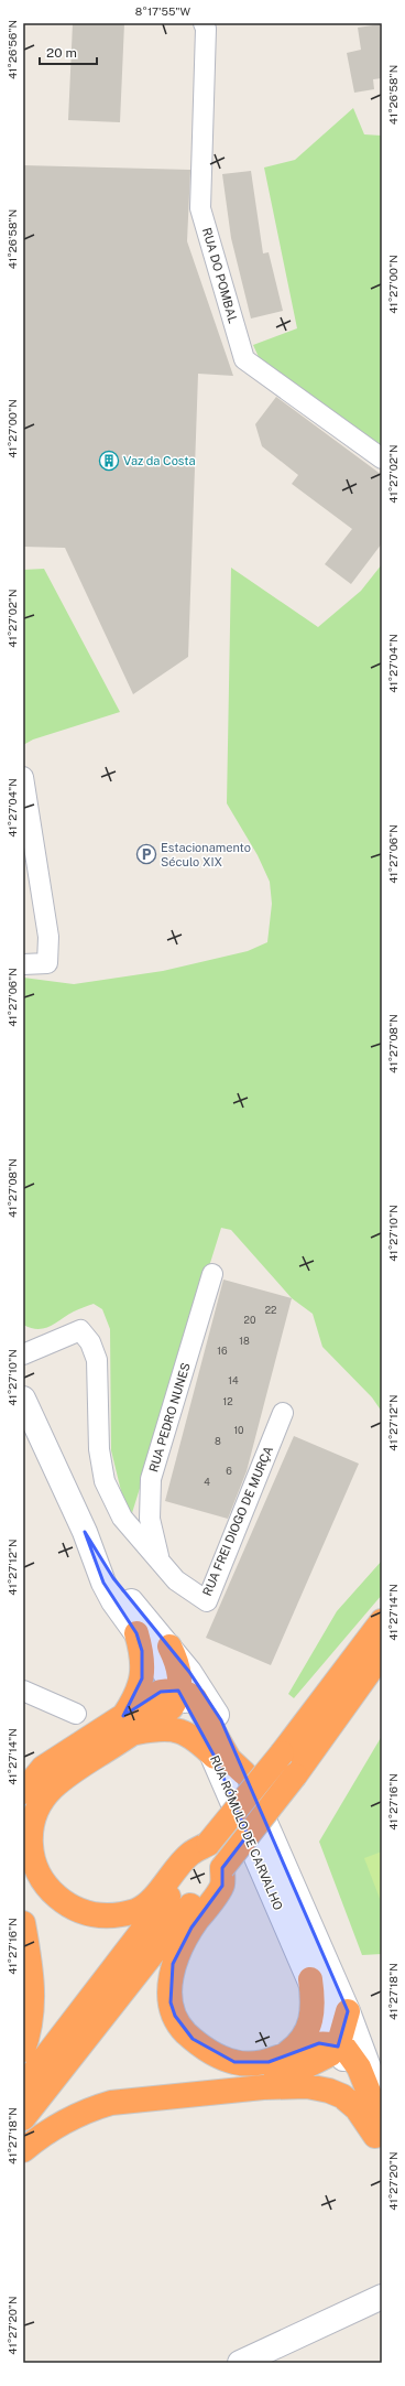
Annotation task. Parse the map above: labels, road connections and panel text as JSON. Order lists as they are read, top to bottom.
{
  "streets": {
    "main road": ["RUA RÓMULO DE CARVALHO"],
    "street": ["RUA DO POMBAL", "RUA PEDRO NUNES", "RUA FREI DIOGO DE MURÇA"]
  },
  "crossings": [
    ["RUA PEDRO NUNES", "RUA FREI DIOGO DE MURÇA"]
  ],
  "places": {
    "building": ["Vaz da Costa"],
    "parking": ["Estacionamento Século XIX"]
  },
  "house_numbers": [
    "22",
    "20",
    "18",
    "16",
    "14",
    "12",
    "10",
    "8",
    "6",
    "4"
  ],
  "scale_bar": "20 m",
  "coordinates": [
    "8°17'55\"W",
    "41°26'56\"N",
    "41°26'58\"N",
    "41°27'00\"N",
    "41°27'02\"N",
    "41°27'04\"N",
    "41°27'06\"N",
    "41°27'08\"N",
    "41°27'10\"N",
    "41°27'12\"N",
    "41°27'14\"N",
    "41°27'16\"N",
    "41°27'18\"N",
    "41°27'20\"N"
  ]
}
